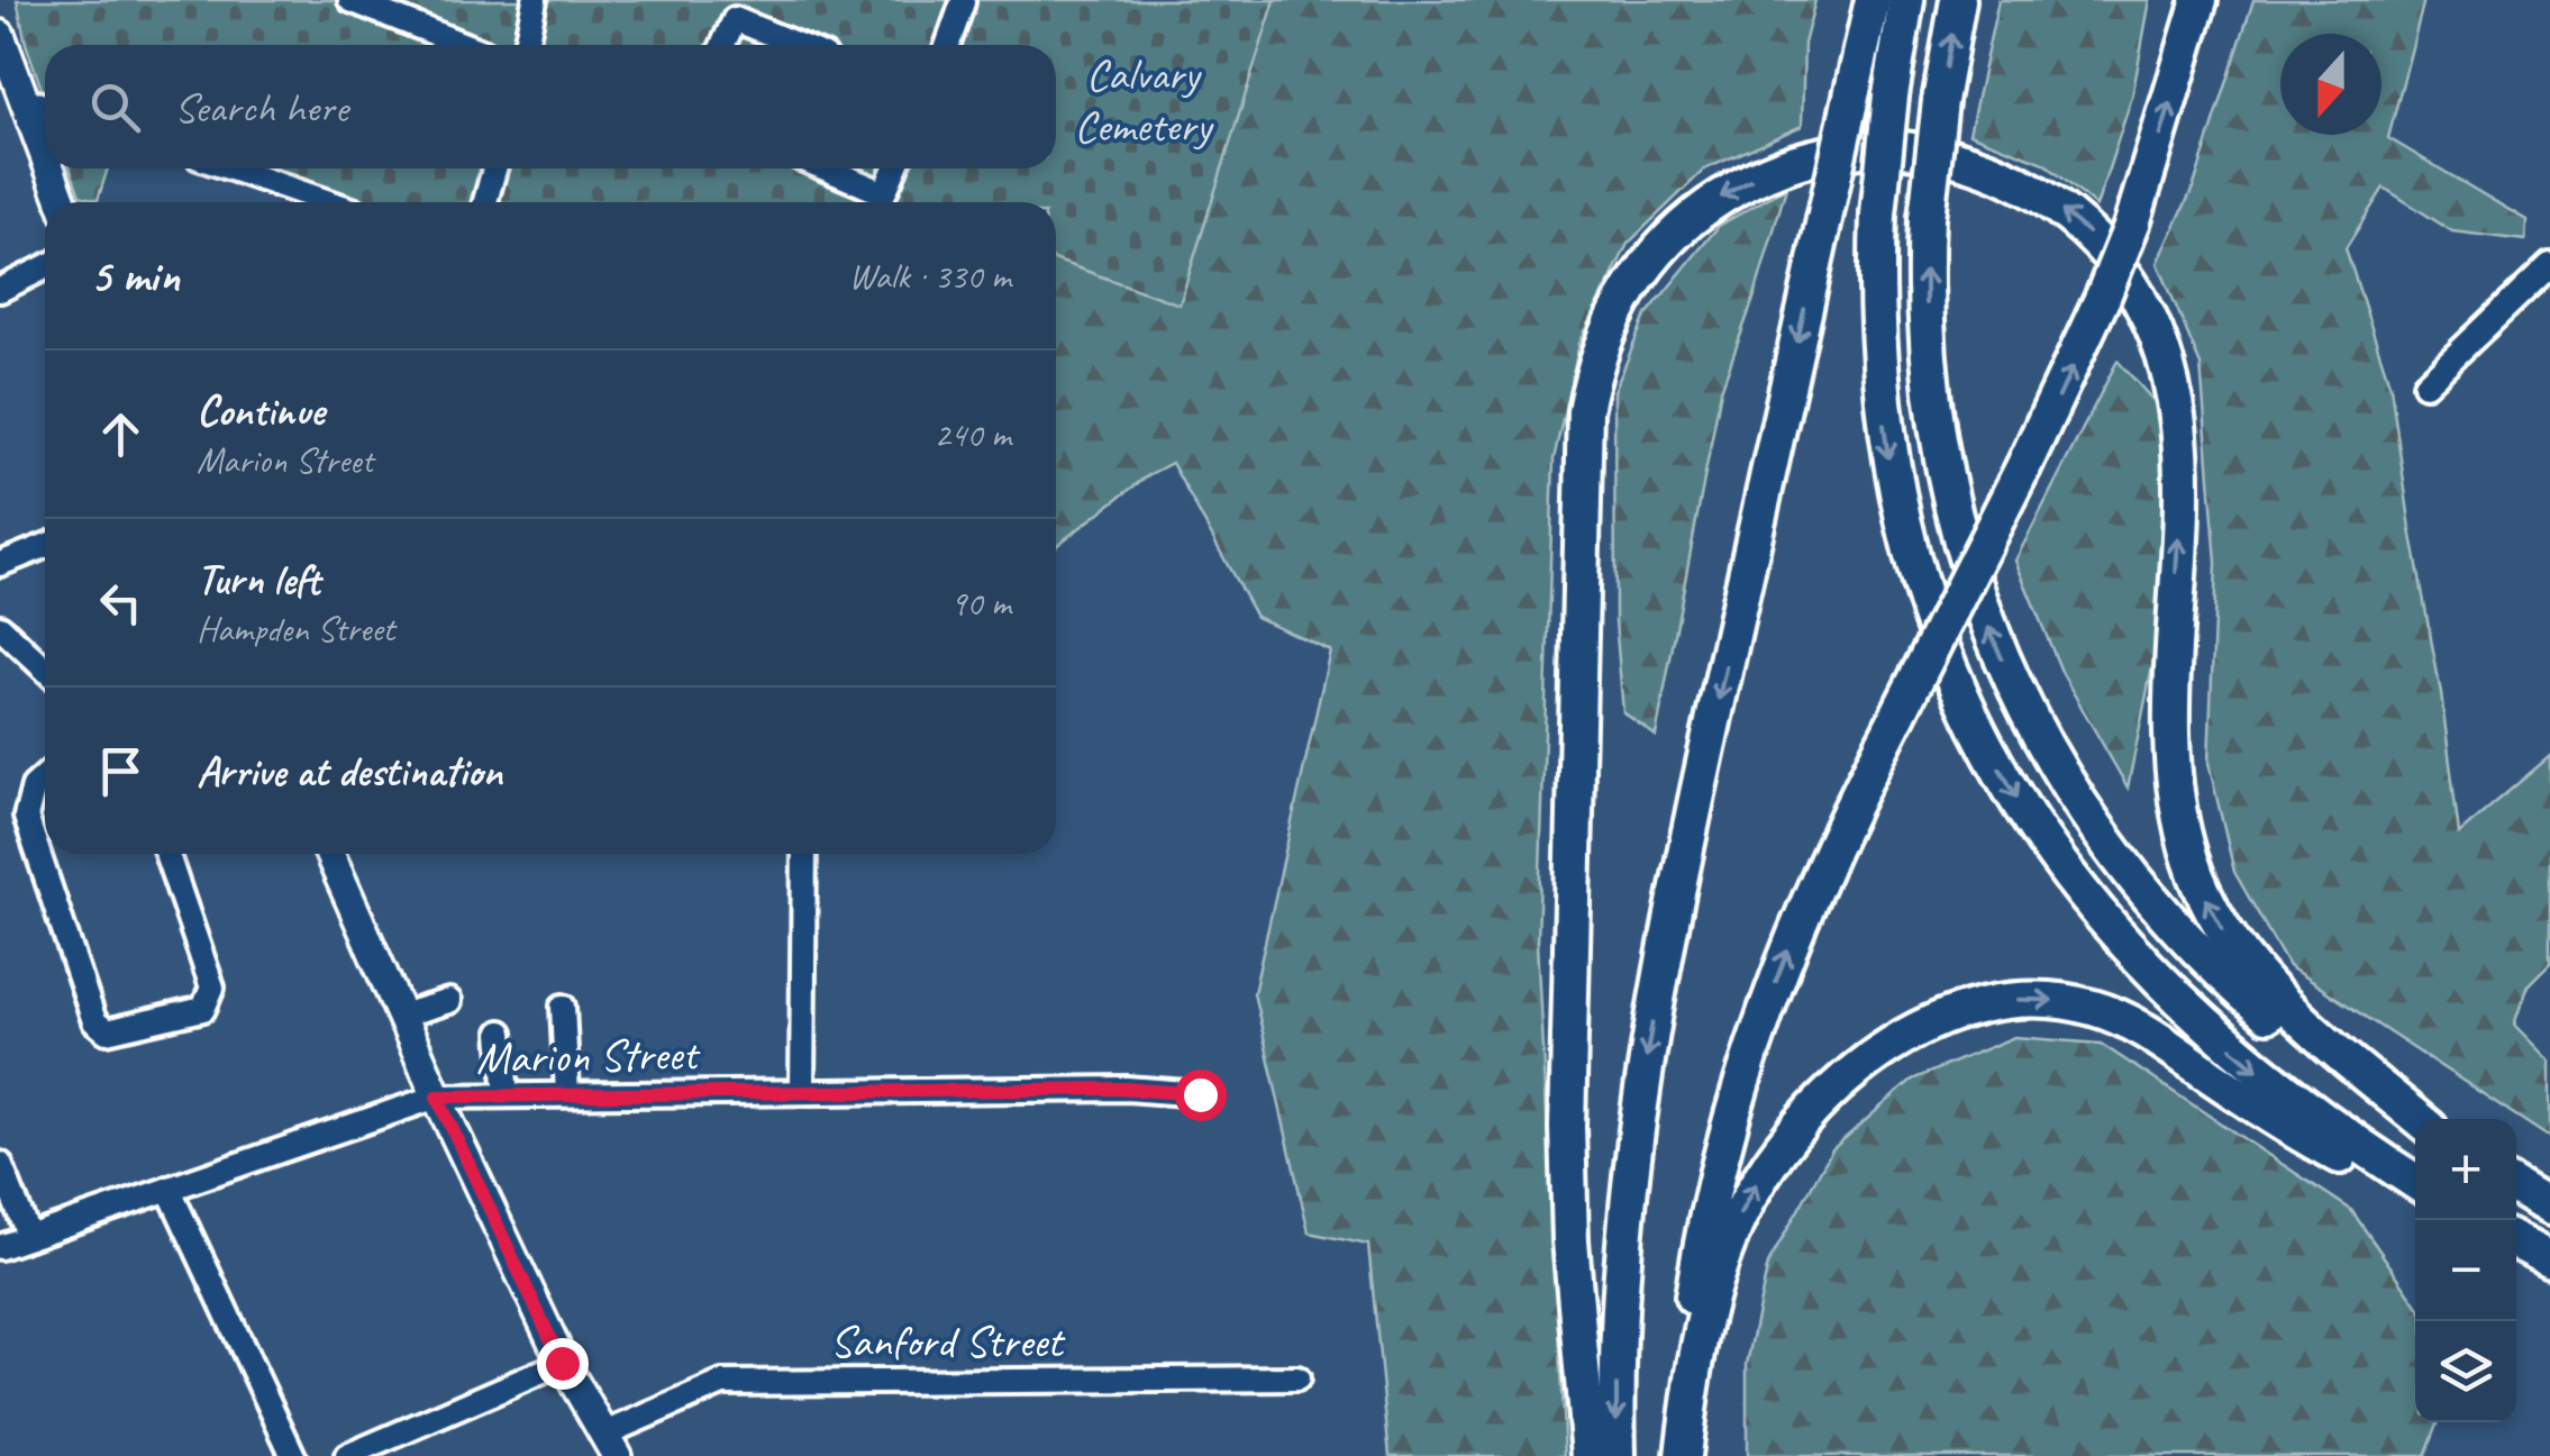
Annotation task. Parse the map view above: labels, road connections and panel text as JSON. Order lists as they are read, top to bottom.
{
  "streets": {
    "street": ["Marion Street", "Sanford Street"]
  },
  "parks": ["Calvary Cemetery"],
  "north": "bottom",
  "page": {
    "search": "Search here",
    "heading": ["5 min", "Walk · 330 m"],
    "list": [
      ["Continue", "Marion Street", "240 m"],
      ["Turn left", "Hampden Street", "90 m"],
      "Arrive at destination"
    ],
    "map_buttons": ["+", "−"]
  }
}
